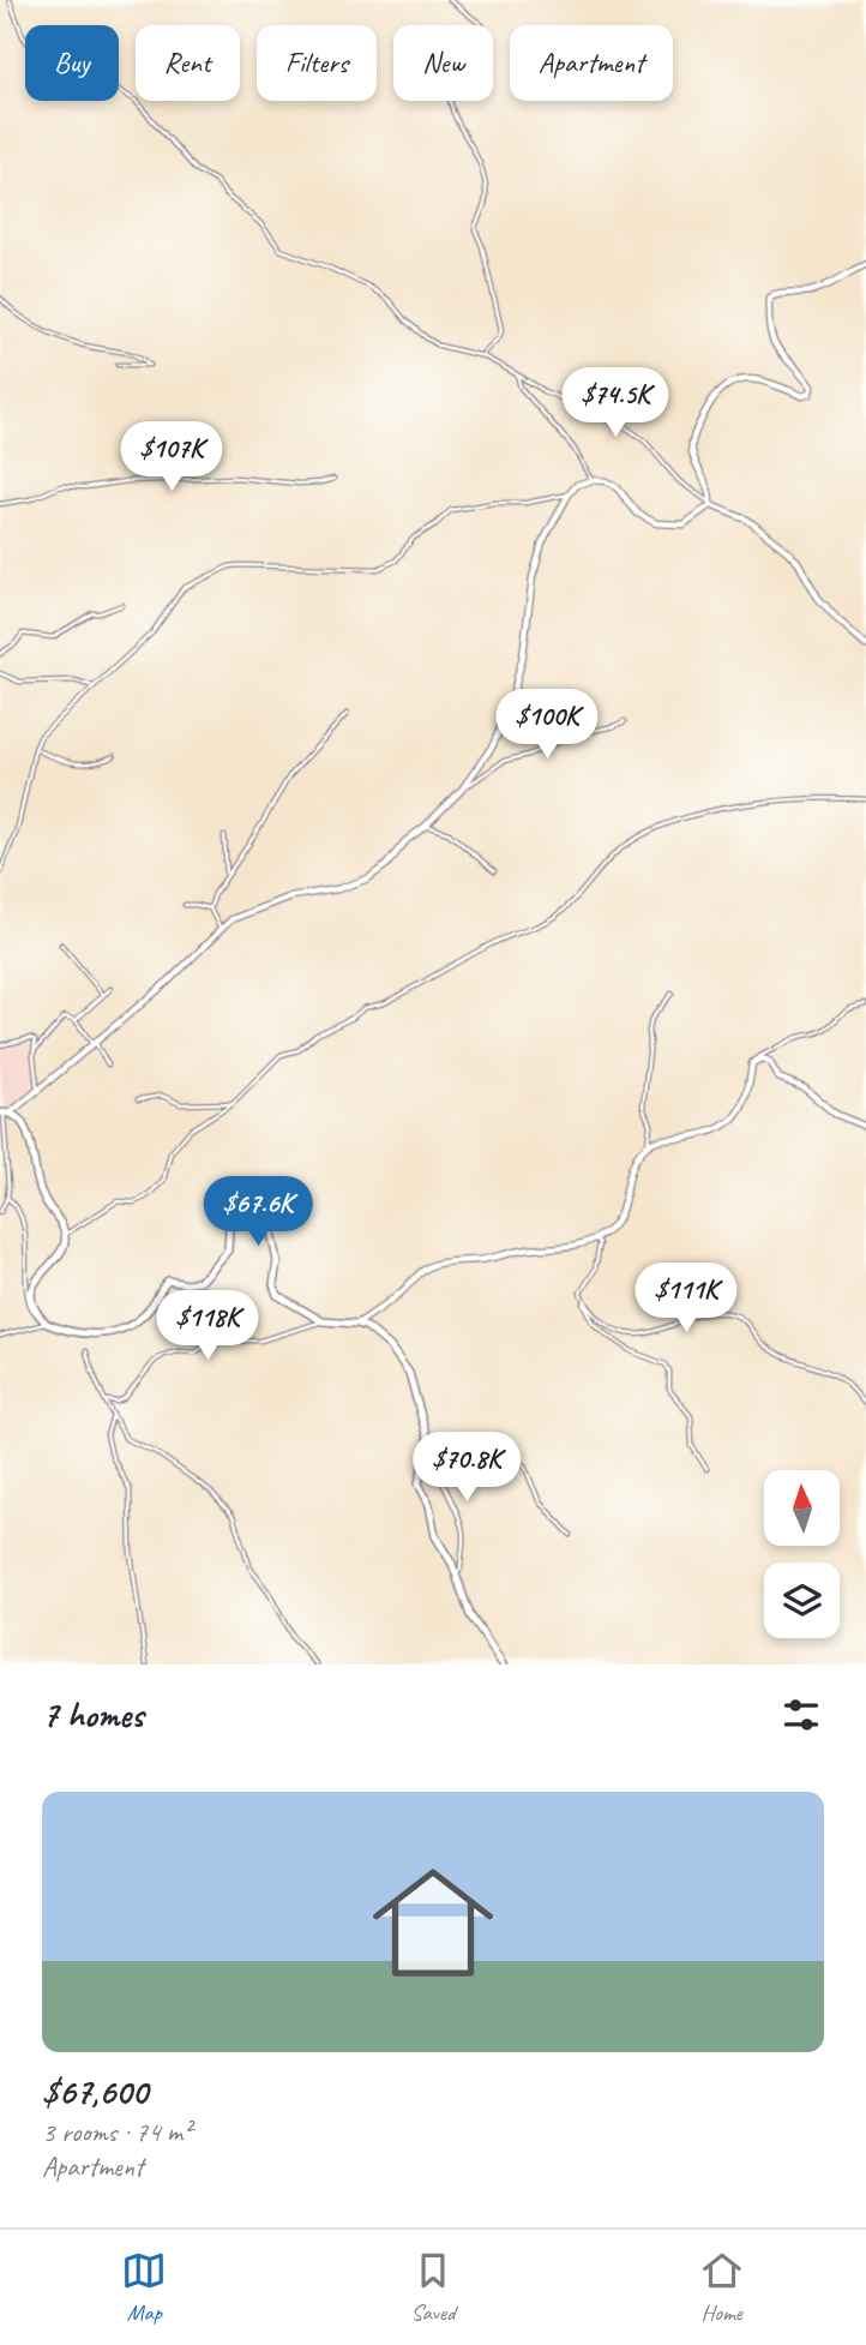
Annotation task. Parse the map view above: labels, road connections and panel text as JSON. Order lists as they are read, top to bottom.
{
  "north": "top",
  "page": {
    "chip": [
      "Buy",
      "Rent",
      "Filters",
      "New",
      "Apartment"
    ],
    "price": [
      "$74.5K",
      "$107K",
      "$100K",
      "$67.6K",
      "$111K",
      "$118K",
      "$70.8K"
    ],
    "heading": "7 homes",
    "list": [
      {
        "name": "$67,600",
        "note": "3 rooms · 74 m² · Apartment"
      }
    ],
    "tabs": ["Map", "Saved", "Home"]
  }
}
